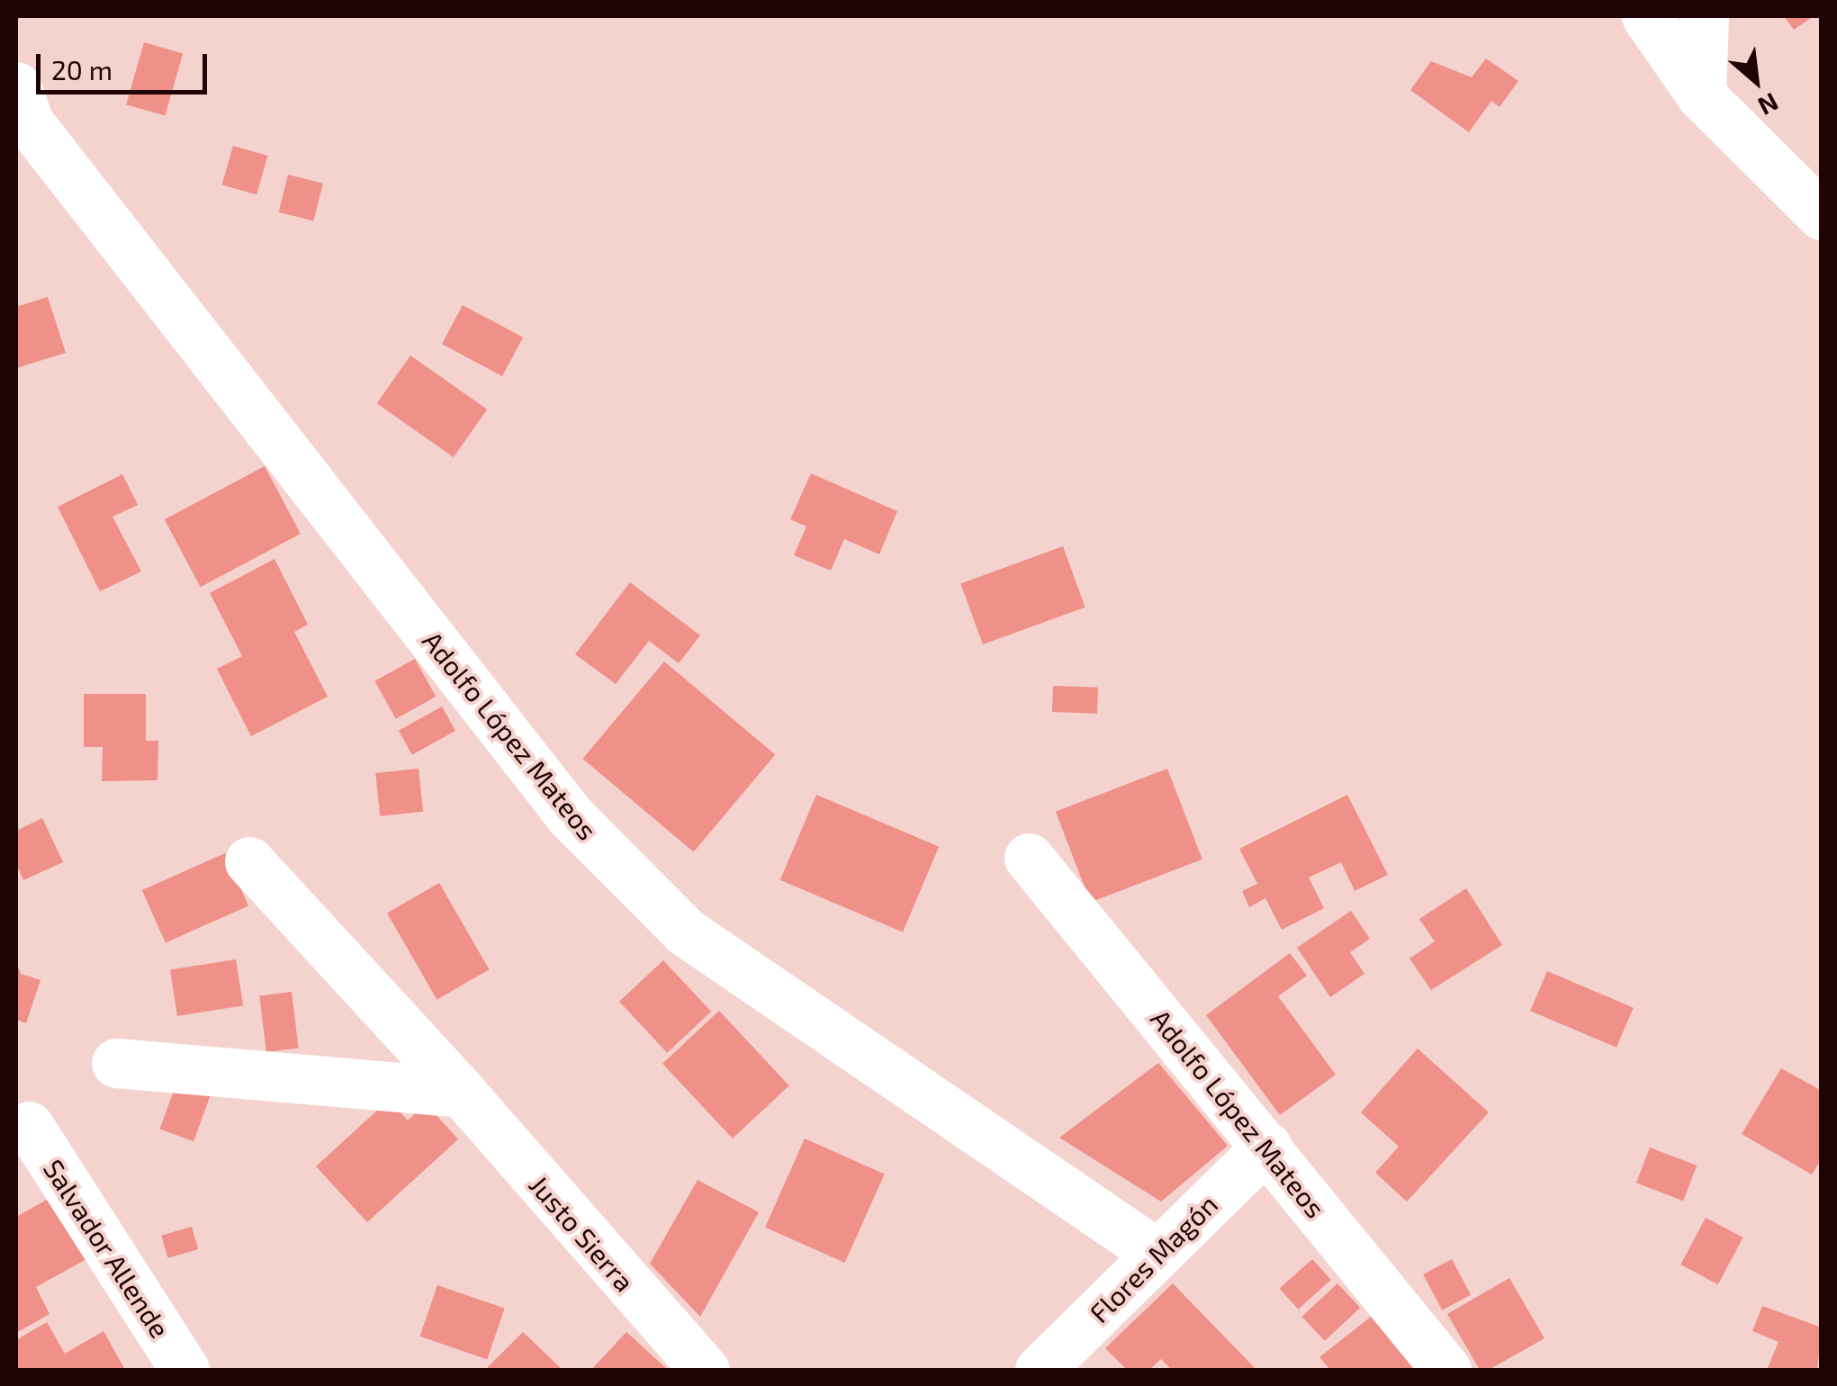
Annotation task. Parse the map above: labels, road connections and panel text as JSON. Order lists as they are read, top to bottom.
{
  "streets": {
    "main road": [
      "Adolfo López Mateos",
      "Justo Sierra",
      "Salvador Allende",
      "Flores Magón"
    ]
  },
  "crossings": [
    ["Adolfo López Mateos", "Flores Magón"]
  ],
  "scale_bar": "20 m",
  "north": "bottom right"
}
